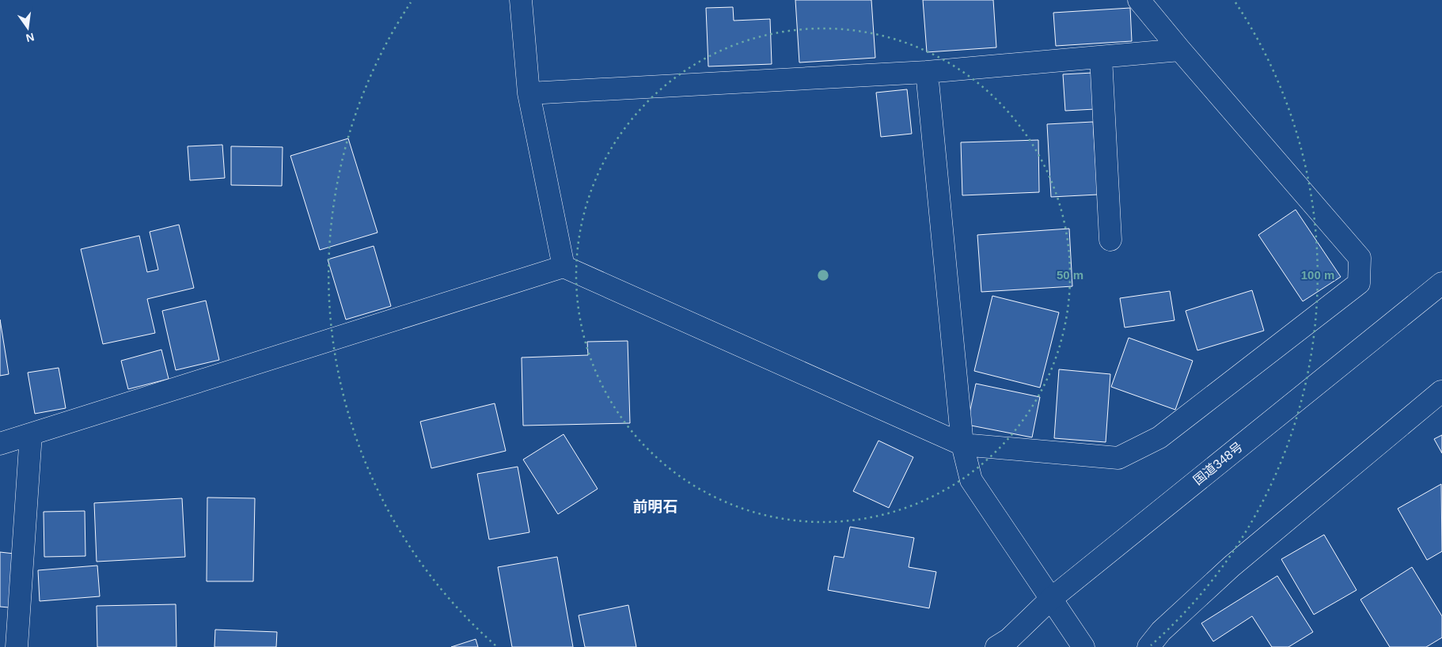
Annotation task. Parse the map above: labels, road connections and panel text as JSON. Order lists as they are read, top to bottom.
{
  "streets": {
    "main road": ["国道348号"]
  },
  "districts": ["前明石"],
  "north": "bottom",
  "rings": ["50 m", "100 m"]
}
